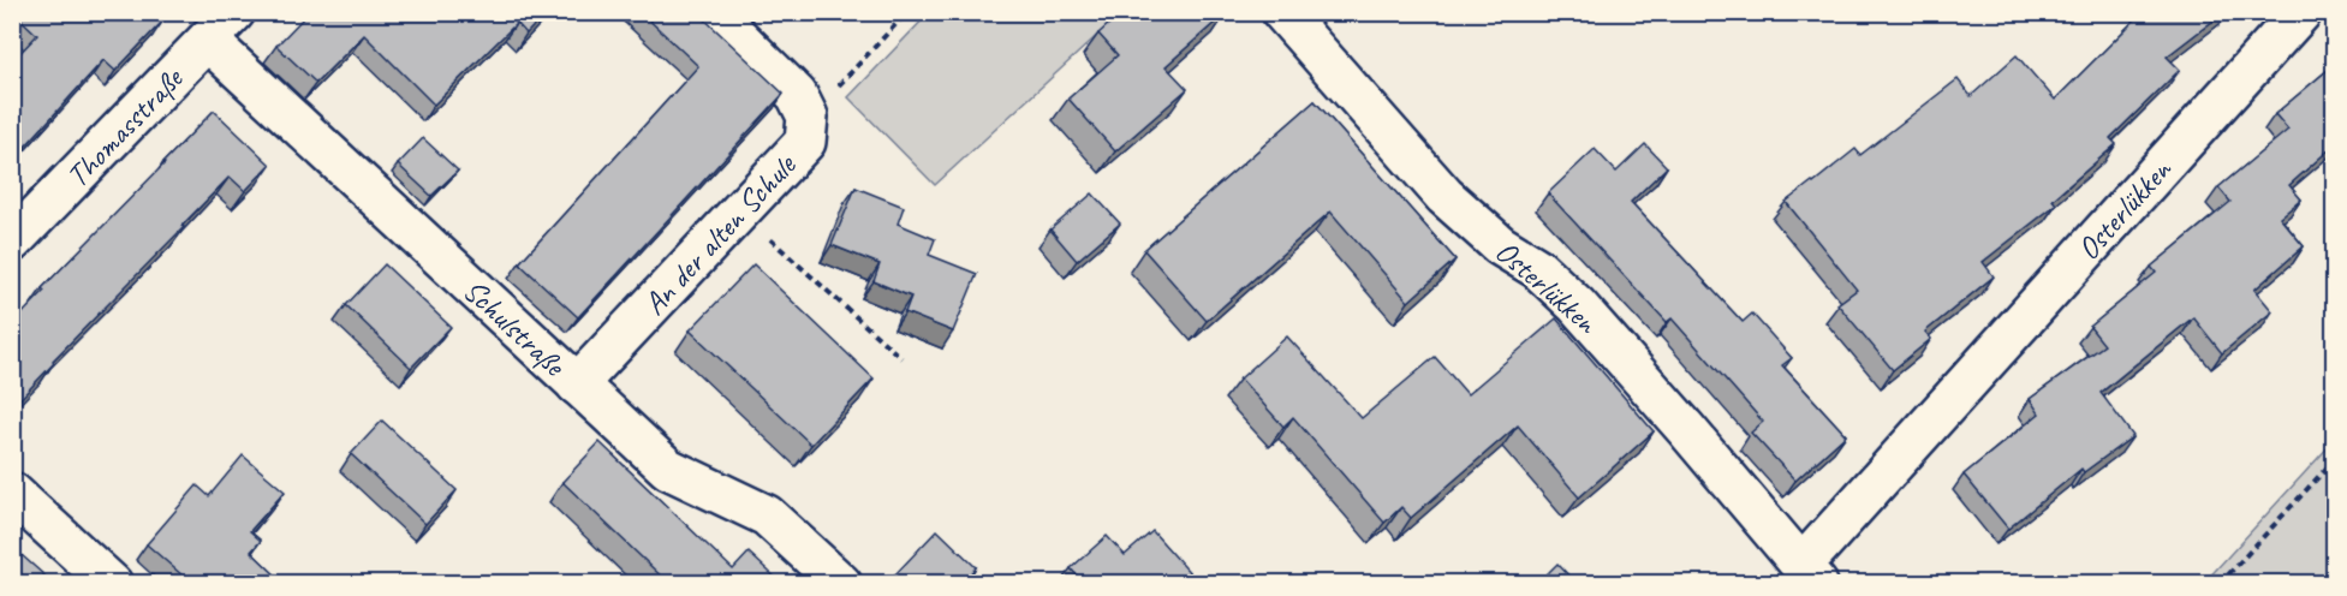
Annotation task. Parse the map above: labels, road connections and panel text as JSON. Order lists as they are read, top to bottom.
{
  "streets": {
    "street": [
      "Thomasstraße",
      "Osterlükken",
      "An der alten Schule",
      "Schulstraße"
    ]
  },
  "crossings": [
    ["Thomasstraße", "Schulstraße"],
    ["An der alten Schule", "Schulstraße"]
  ]
}
